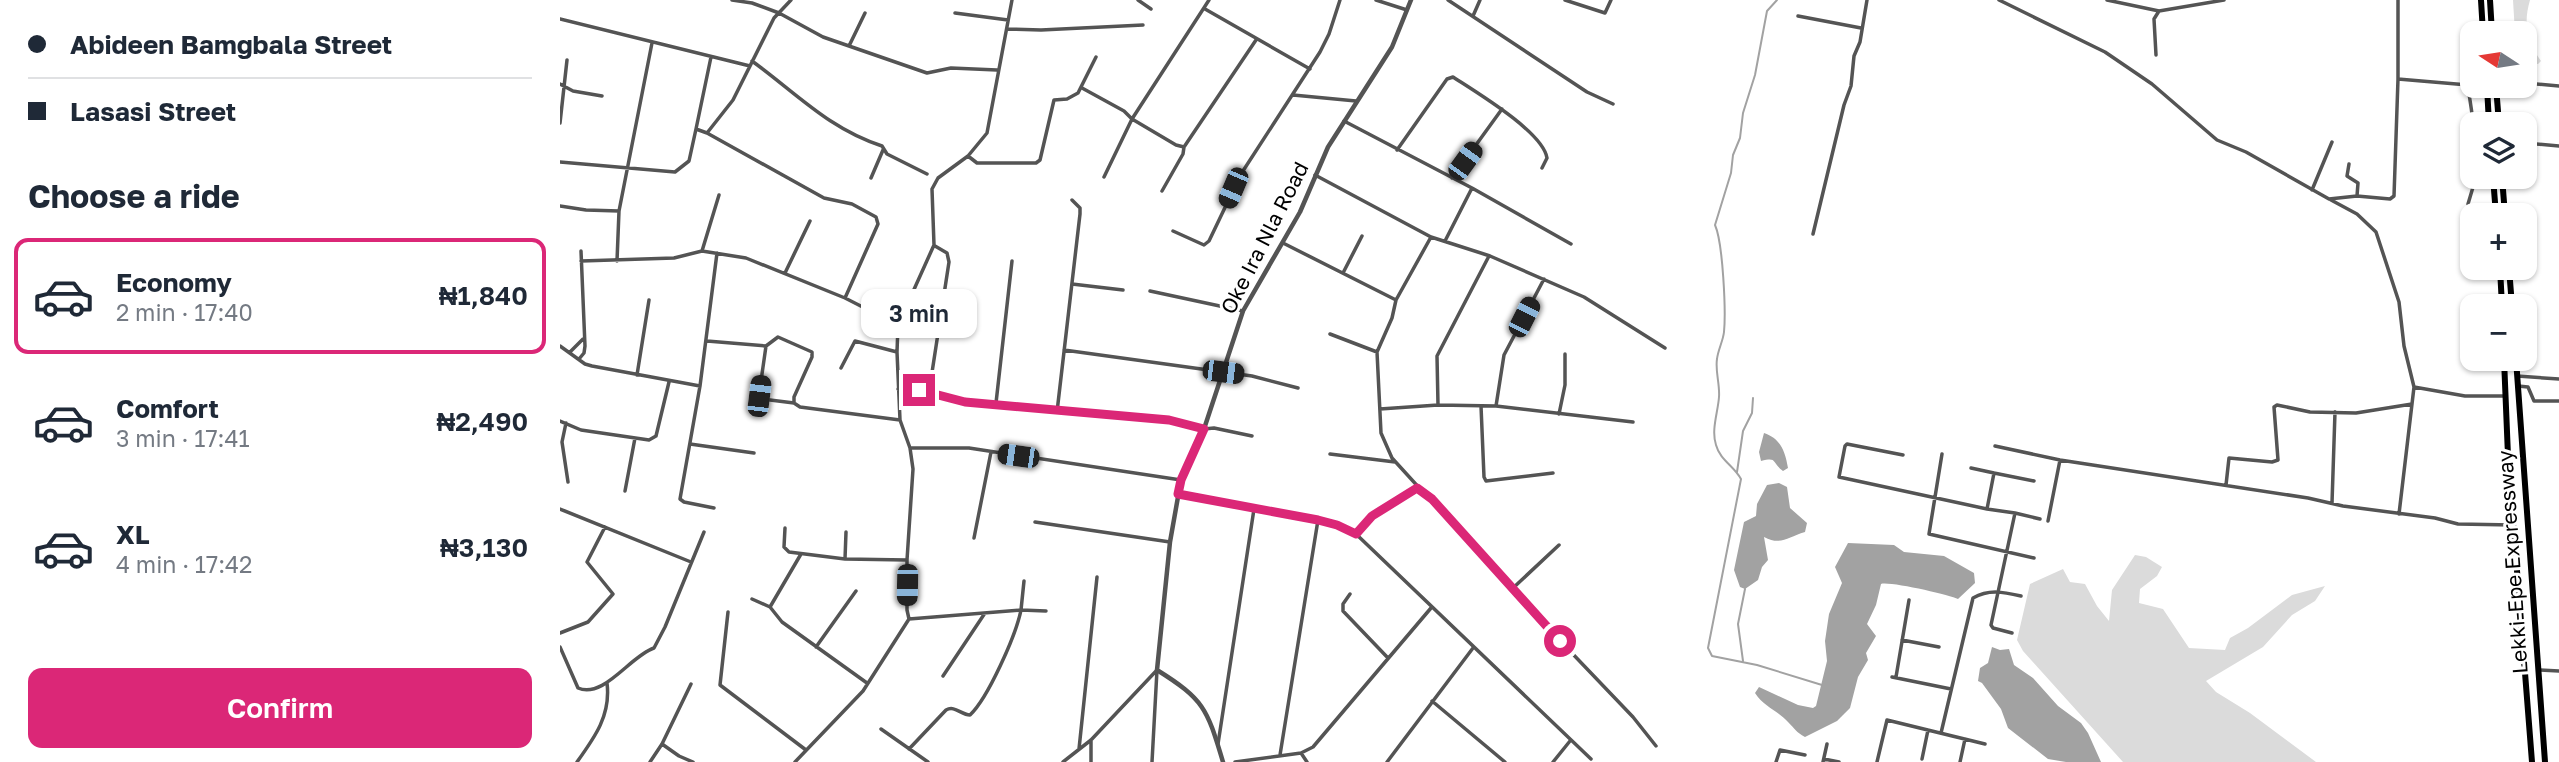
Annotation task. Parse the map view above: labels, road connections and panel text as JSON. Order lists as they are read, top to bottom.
{
  "streets": {
    "highway": ["Lekki-Epe Expressway"],
    "street": ["Oke Ira Nla Road"]
  },
  "north": "left",
  "page": {
    "banner": ["Abideen Bamgbala Street", "Lasasi Street"],
    "map_buttons": ["+", "−"],
    "heading": "Choose a ride",
    "list": [
      {
        "name": "Economy",
        "note": "2 min · 17:40",
        "value": "₦1,840"
      },
      {
        "name": "Comfort",
        "note": "3 min · 17:41",
        "value": "₦2,490"
      },
      {
        "name": "XL",
        "note": "4 min · 17:42",
        "value": "₦3,130"
      }
    ],
    "bubble": "3 min",
    "buttons": "Confirm"
  }
}
